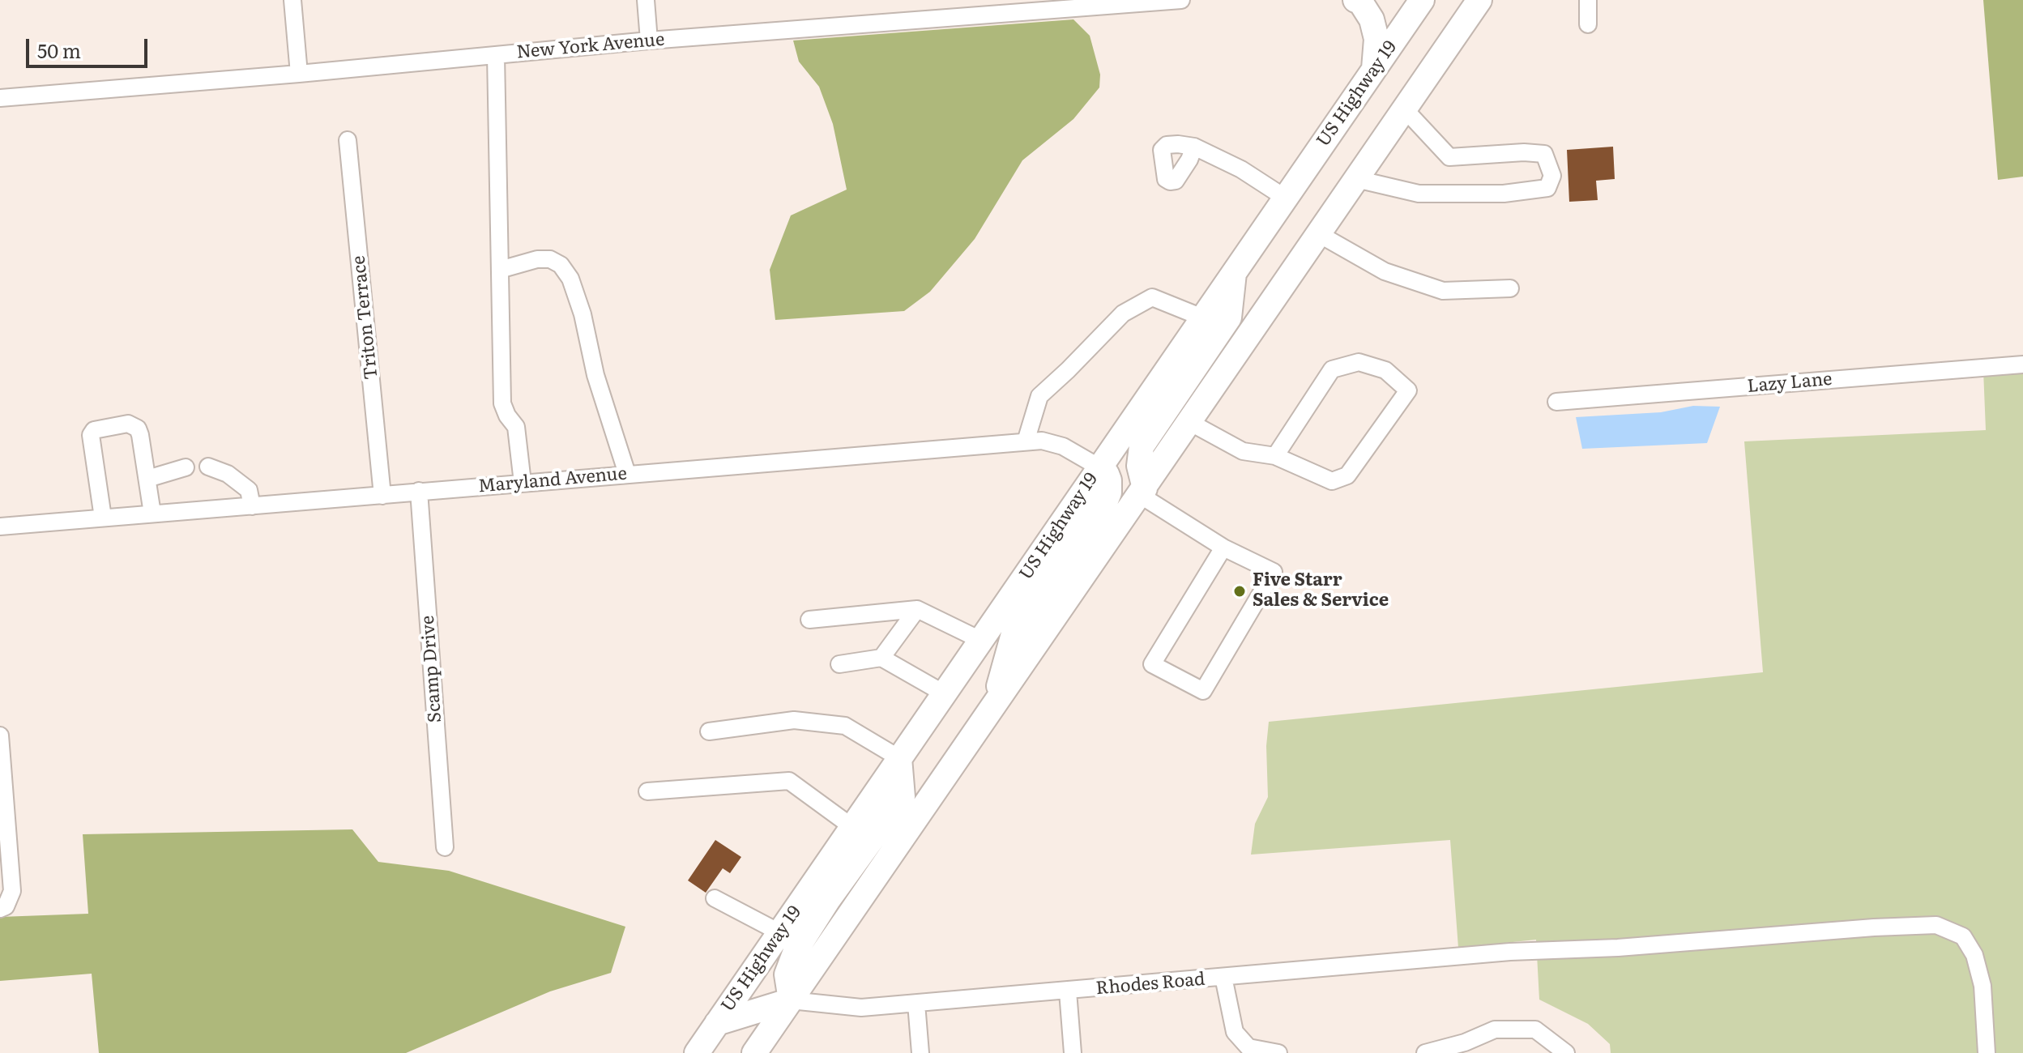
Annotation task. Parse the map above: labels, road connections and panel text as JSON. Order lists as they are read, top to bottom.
{
  "streets": {
    "highway": ["US Highway 19"],
    "street": [
      "New York Avenue",
      "Triton Terrace",
      "Lazy Lane",
      "Maryland Avenue",
      "Scamp Drive",
      "Rhodes Road"
    ]
  },
  "crossings": [
    ["US Highway 19", "Maryland Avenue"],
    ["Triton Terrace", "Maryland Avenue"],
    ["Maryland Avenue", "Scamp Drive"]
  ],
  "places": ["Five Starr Sales & Service"],
  "scale_bar": "50 m"
}
